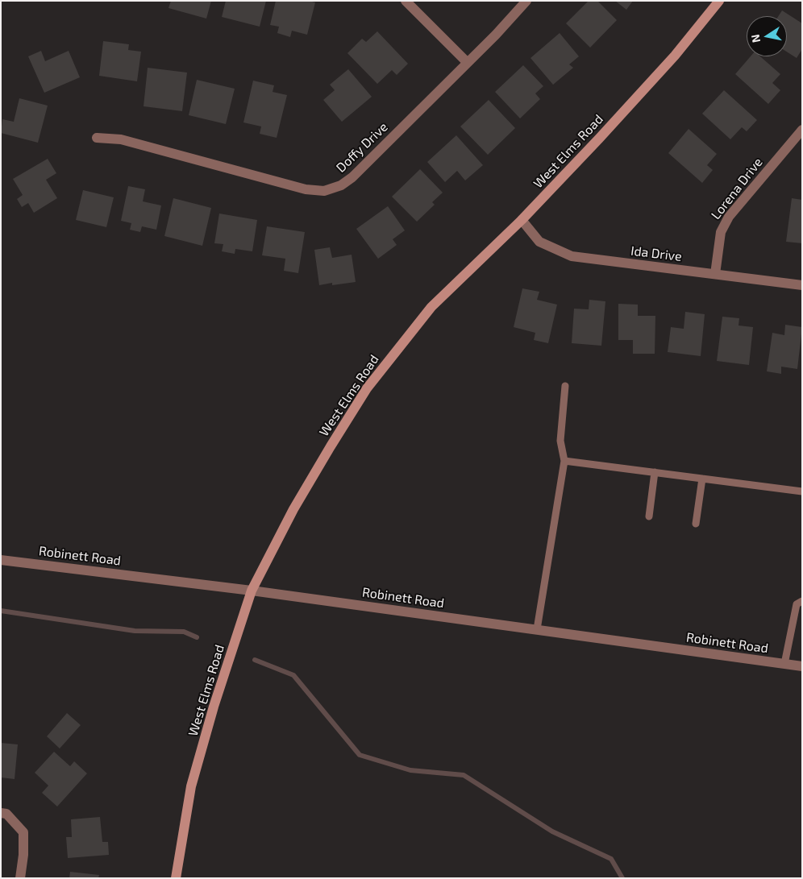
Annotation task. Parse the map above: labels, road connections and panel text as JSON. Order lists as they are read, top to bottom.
{
  "streets": {
    "main road": ["West Elms Road"],
    "street": [
      "Doffy Drive",
      "Lorena Drive",
      "Ida Drive",
      "Robinett Road"
    ]
  },
  "crossings": [
    ["West Elms Road", "Ida Drive"],
    ["West Elms Road", "Robinett Road"],
    ["Lorena Drive", "Ida Drive"]
  ],
  "north": "left"
}
